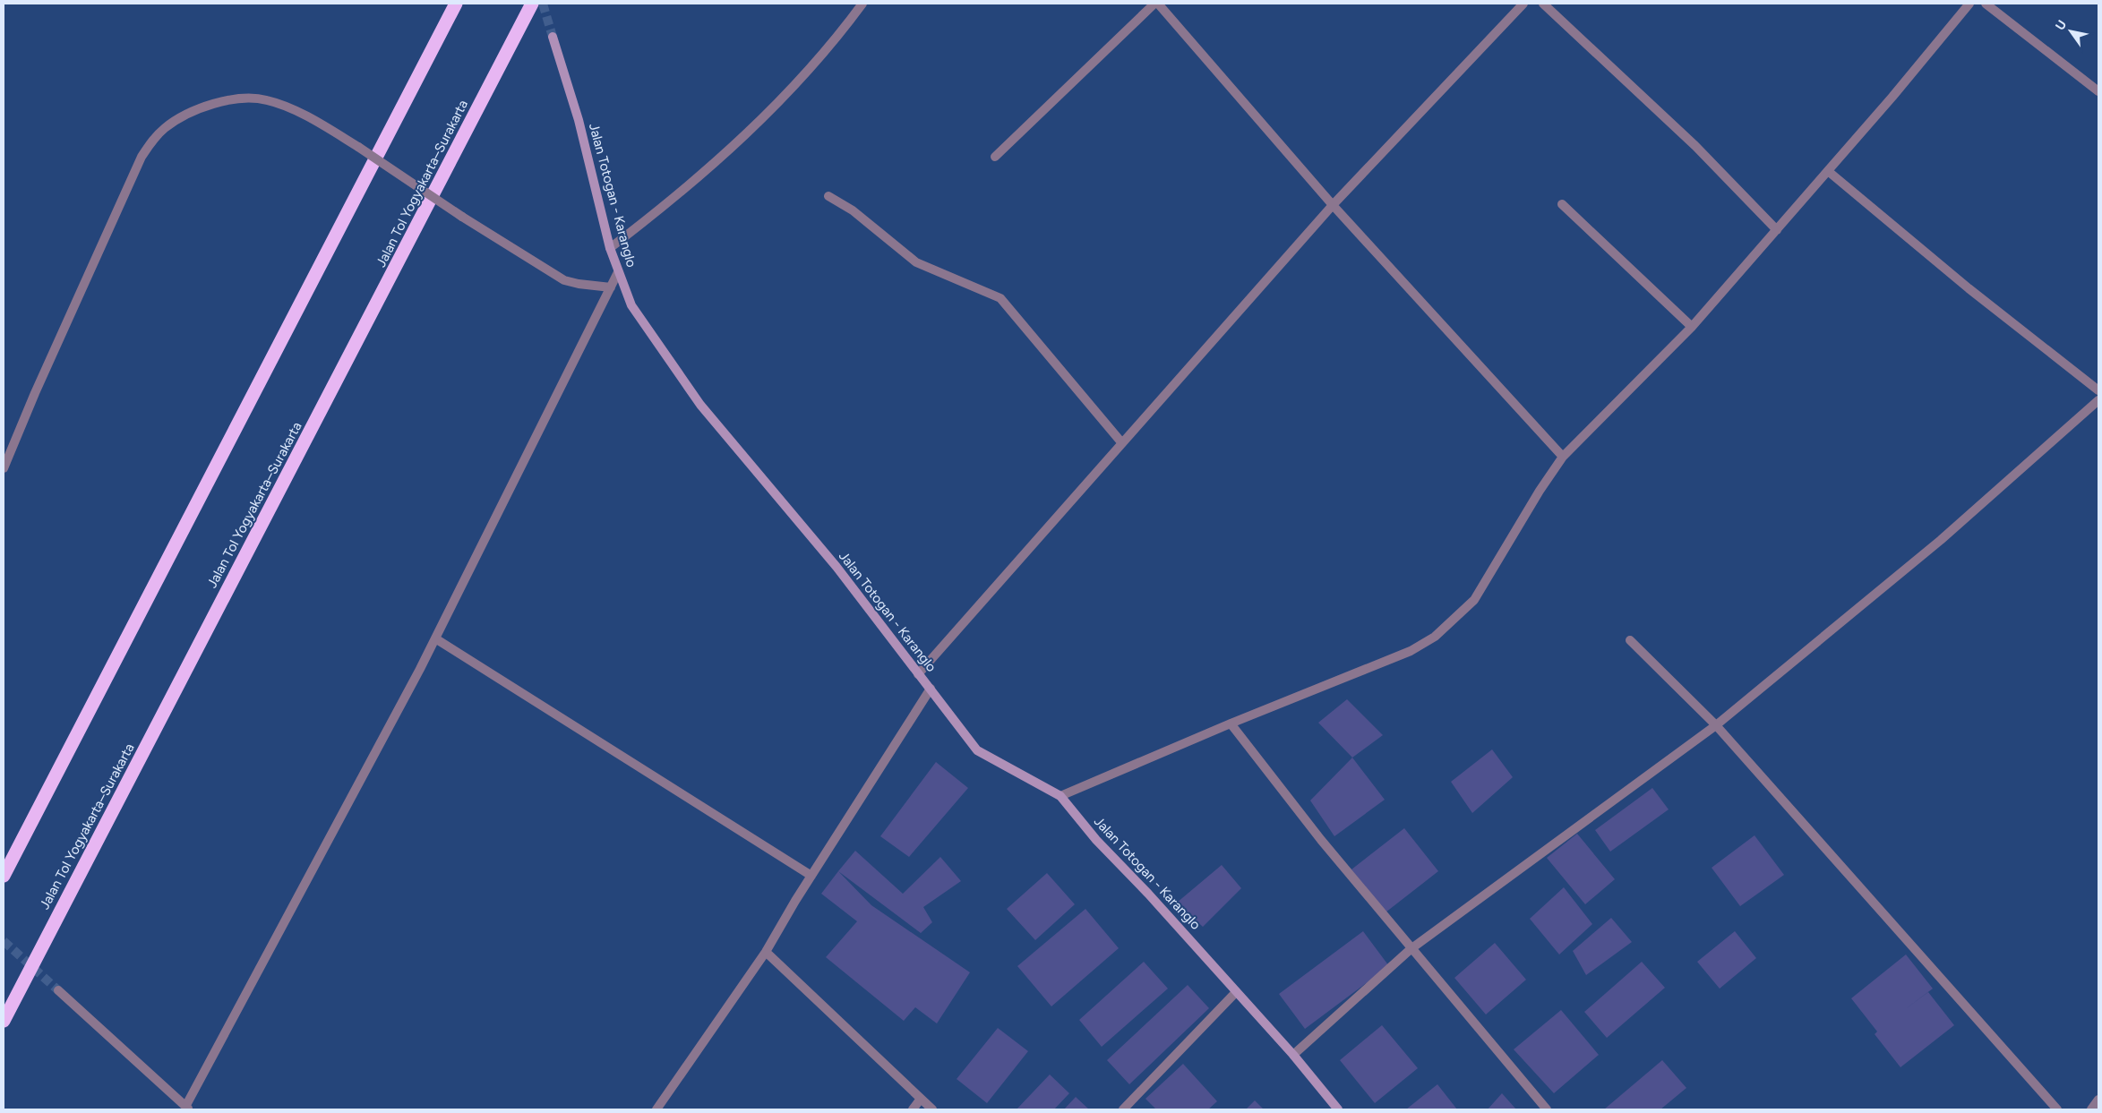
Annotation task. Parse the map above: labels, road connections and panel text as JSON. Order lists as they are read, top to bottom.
{
  "streets": {
    "highway": ["Jalan Tol Yogyakarta–Surakarta"],
    "main road": ["Jalan Totogan - Karanglo"]
  },
  "north": "top left"
}
